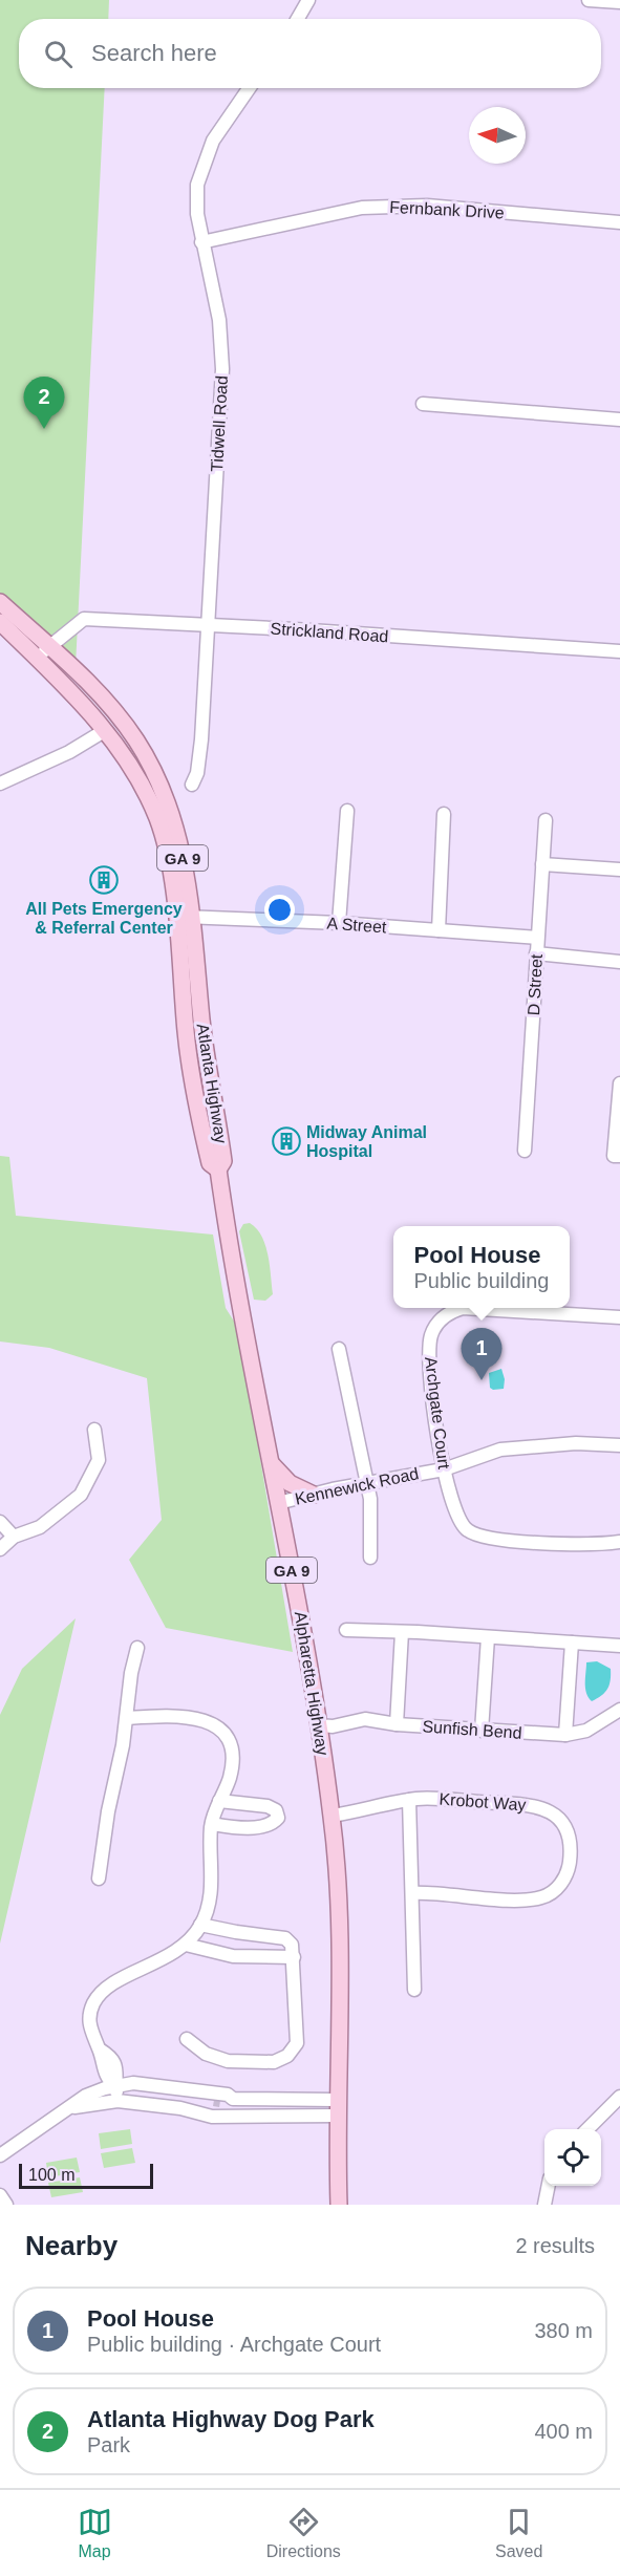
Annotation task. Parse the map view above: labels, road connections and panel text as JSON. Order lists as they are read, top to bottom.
{
  "streets": {
    "main road": ["GA 9", "Atlanta Highway", "Alpharetta Highway"],
    "street": [
      "Fernbank Drive",
      "Tidwell Road",
      "Strickland Road",
      "A Street",
      "D Street",
      "Archgate Court",
      "Kennewick Road",
      "Sunfish Bend",
      "Krobot Way"
    ]
  },
  "crossings": [
    ["Fernbank Drive", "Tidwell Road"],
    ["Tidwell Road", "Strickland Road"],
    ["Strickland Road", "Atlanta Highway"],
    ["A Street", "D Street"],
    ["A Street", "Atlanta Highway"],
    ["Atlanta Highway", "Alpharetta Highway"],
    ["Archgate Court", "Kennewick Road"],
    ["Kennewick Road", "Alpharetta Highway"],
    ["Alpharetta Highway", "Sunfish Bend"],
    ["Alpharetta Highway", "Krobot Way"]
  ],
  "places": {
    "building": ["All Pets Emergency & Referral Center", "Midway Animal Hospital"]
  },
  "scale_bar": "100 m",
  "north": "left",
  "page": {
    "search": "Search here",
    "pins": ["2", "1"],
    "popup": ["Pool House", "Public building"],
    "scale": "100 m",
    "heading": ["Nearby", "2 results"],
    "list": [
      {
        "mark": "1",
        "name": "Pool House",
        "note": "Public building · Archgate Court",
        "value": "380 m"
      },
      {
        "mark": "2",
        "name": "Atlanta Highway Dog Park",
        "note": "Park",
        "value": "400 m"
      }
    ],
    "nav": ["Map", "Directions", "Saved"]
  }
}
